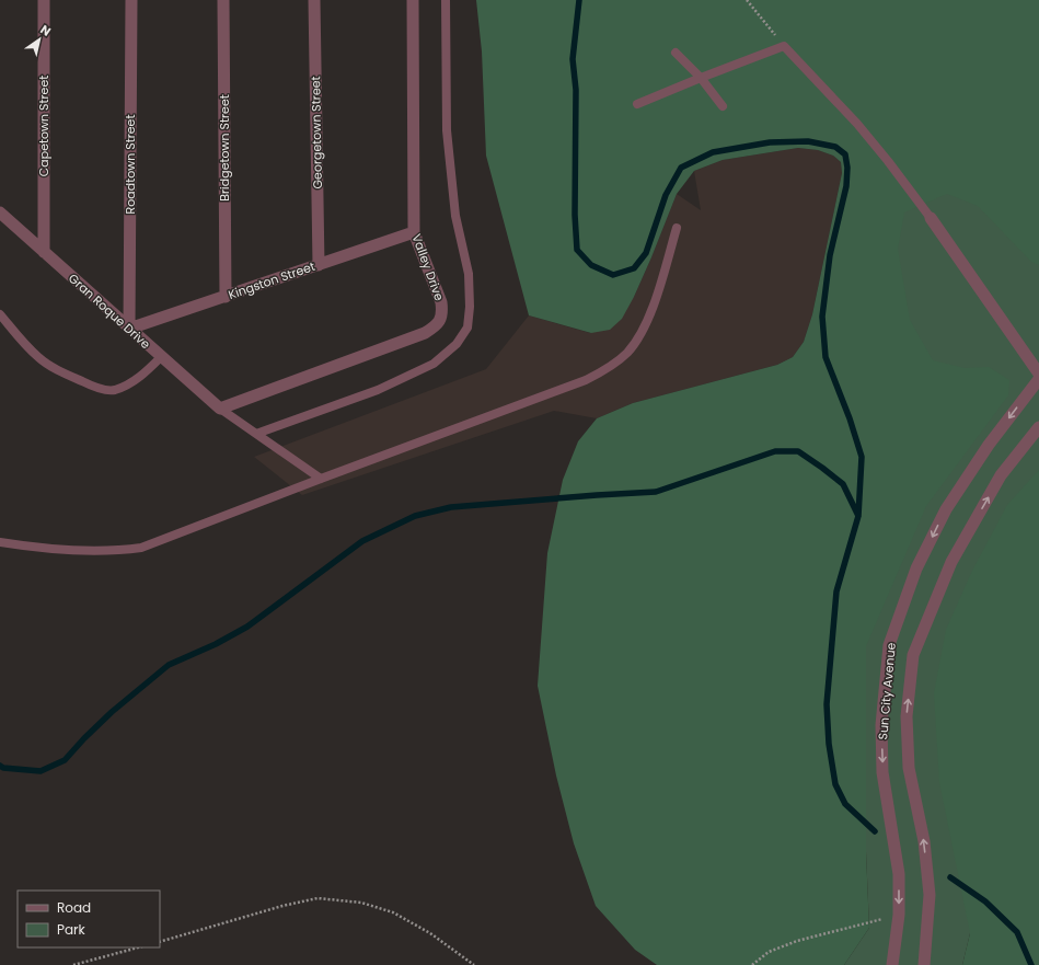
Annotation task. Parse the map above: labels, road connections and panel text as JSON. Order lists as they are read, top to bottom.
{
  "streets": {
    "street": [
      "Capetown Street",
      "Georgetown Street",
      "Bridgetown Street",
      "Roadtown Street",
      "Valley Drive",
      "Kingston Street",
      "Gran Roque Drive",
      "Sun City Avenue"
    ]
  },
  "crossings": [
    ["Capetown Street", "Gran Roque Drive"],
    ["Georgetown Street", "Kingston Street"],
    ["Bridgetown Street", "Kingston Street"],
    ["Roadtown Street", "Kingston Street"],
    ["Roadtown Street", "Gran Roque Drive"],
    ["Valley Drive", "Kingston Street"],
    ["Valley Drive", "Gran Roque Drive"],
    ["Kingston Street", "Gran Roque Drive"]
  ],
  "legend": ["Road", "Park"],
  "north": "top right"
}
